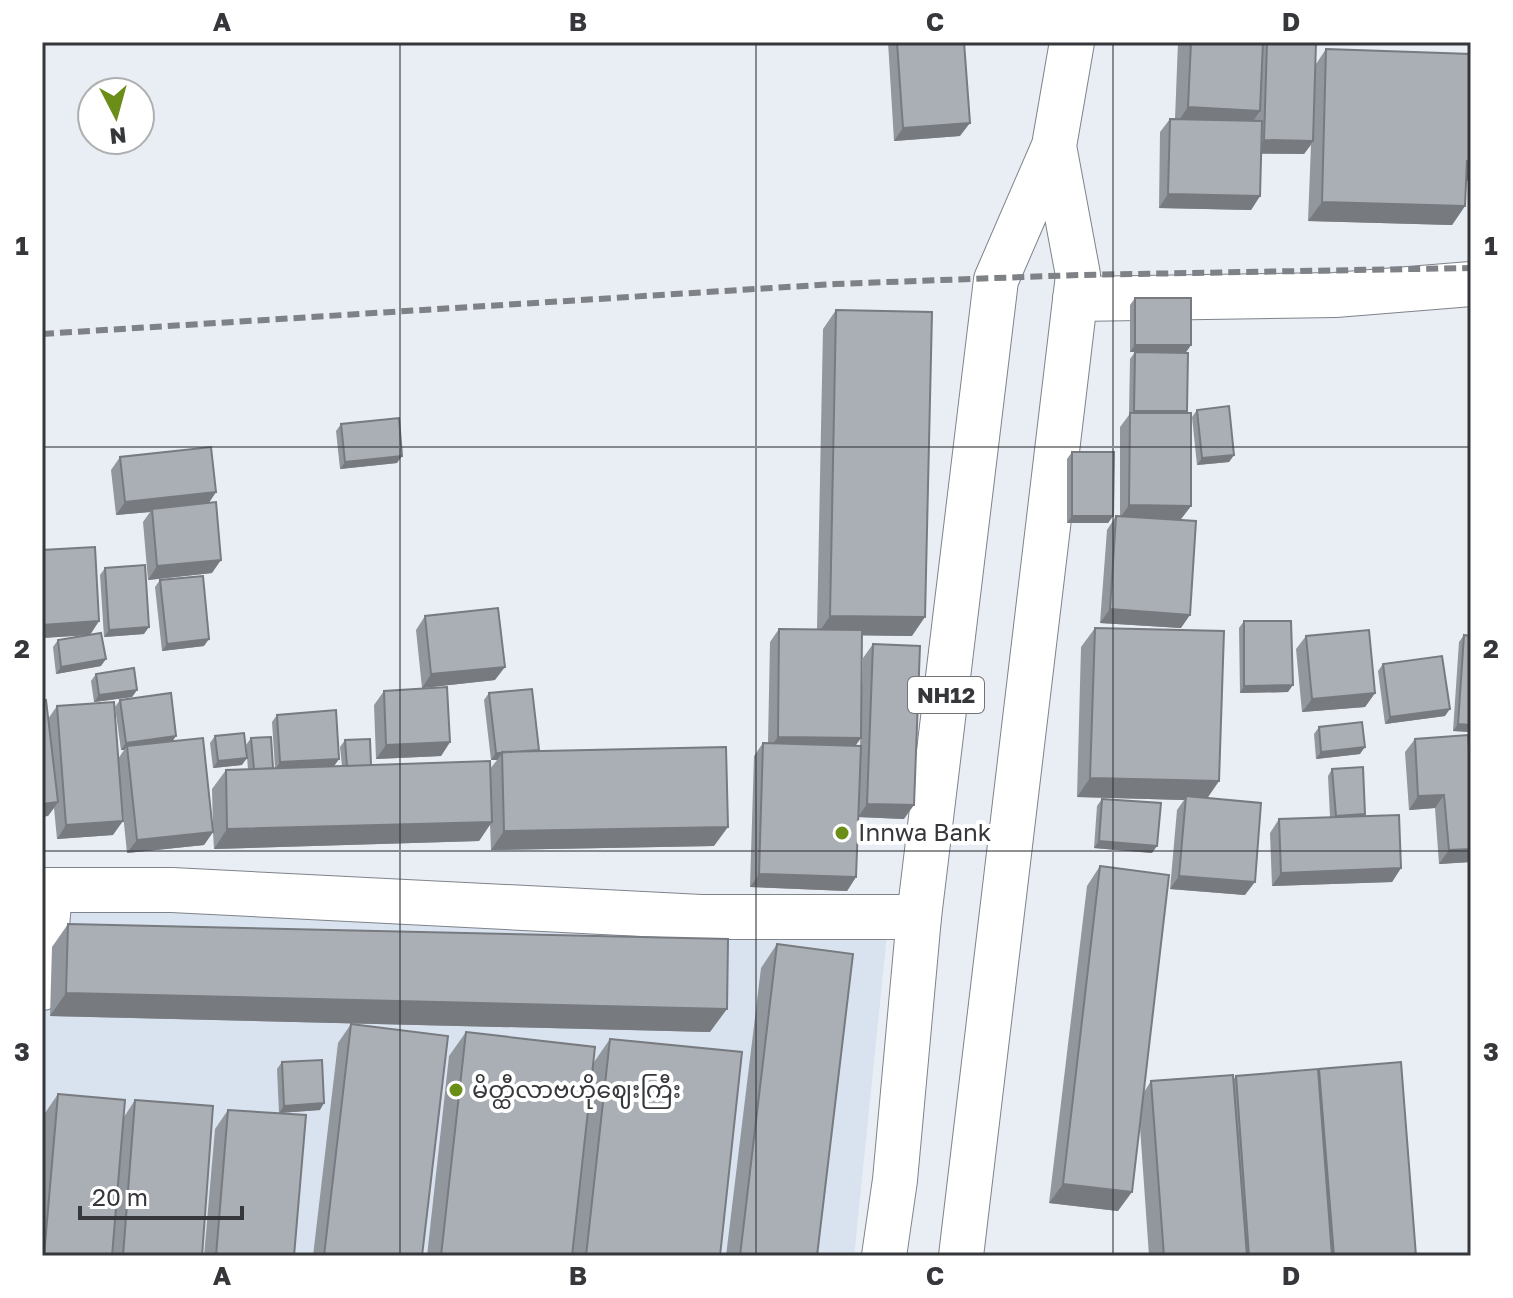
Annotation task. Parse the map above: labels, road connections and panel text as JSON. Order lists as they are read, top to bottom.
{
  "streets": {
    "main road": ["NH12"]
  },
  "places": ["Innwa Bank", "မိတ္ထီလာဗဟိုဈေးကြီး"],
  "scale_bar": "20 m",
  "north": "bottom",
  "grid": {
    "columns": [
      "A",
      "B",
      "C",
      "D"
    ],
    "rows": ["1", "2", "3"]
  }
}
